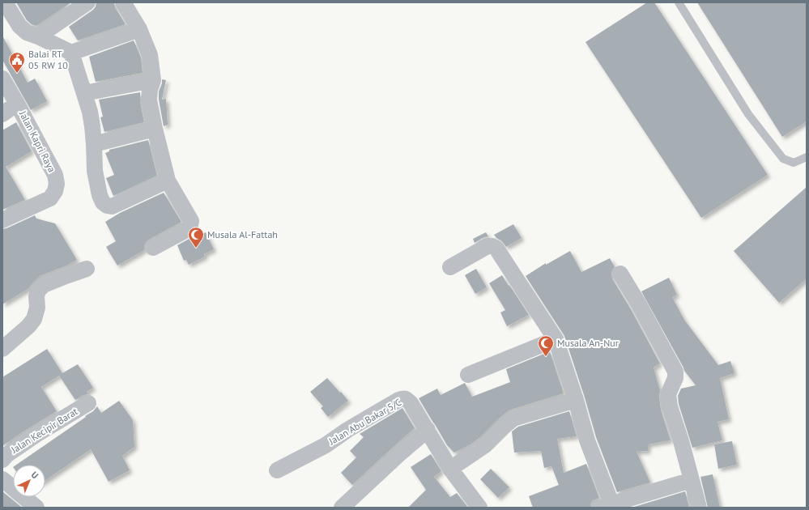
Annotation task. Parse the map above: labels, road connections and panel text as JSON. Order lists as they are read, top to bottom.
{
  "streets": {
    "street": ["Jalan Kapri Raya", "Jalan Abu Bakar 5/C", "Jalan Kecipir Barat"]
  },
  "places": {
    "public building": ["Balai RT 05 RW 10"],
    "mosque": ["Musala Al-Fattah", "Musala An-Nur"]
  },
  "north": "top right"
}
